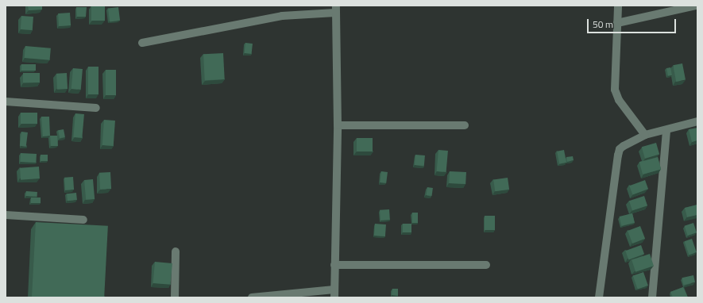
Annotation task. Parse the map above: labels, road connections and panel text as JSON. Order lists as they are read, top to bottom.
{
  "scale_bar": "50 m"
}
